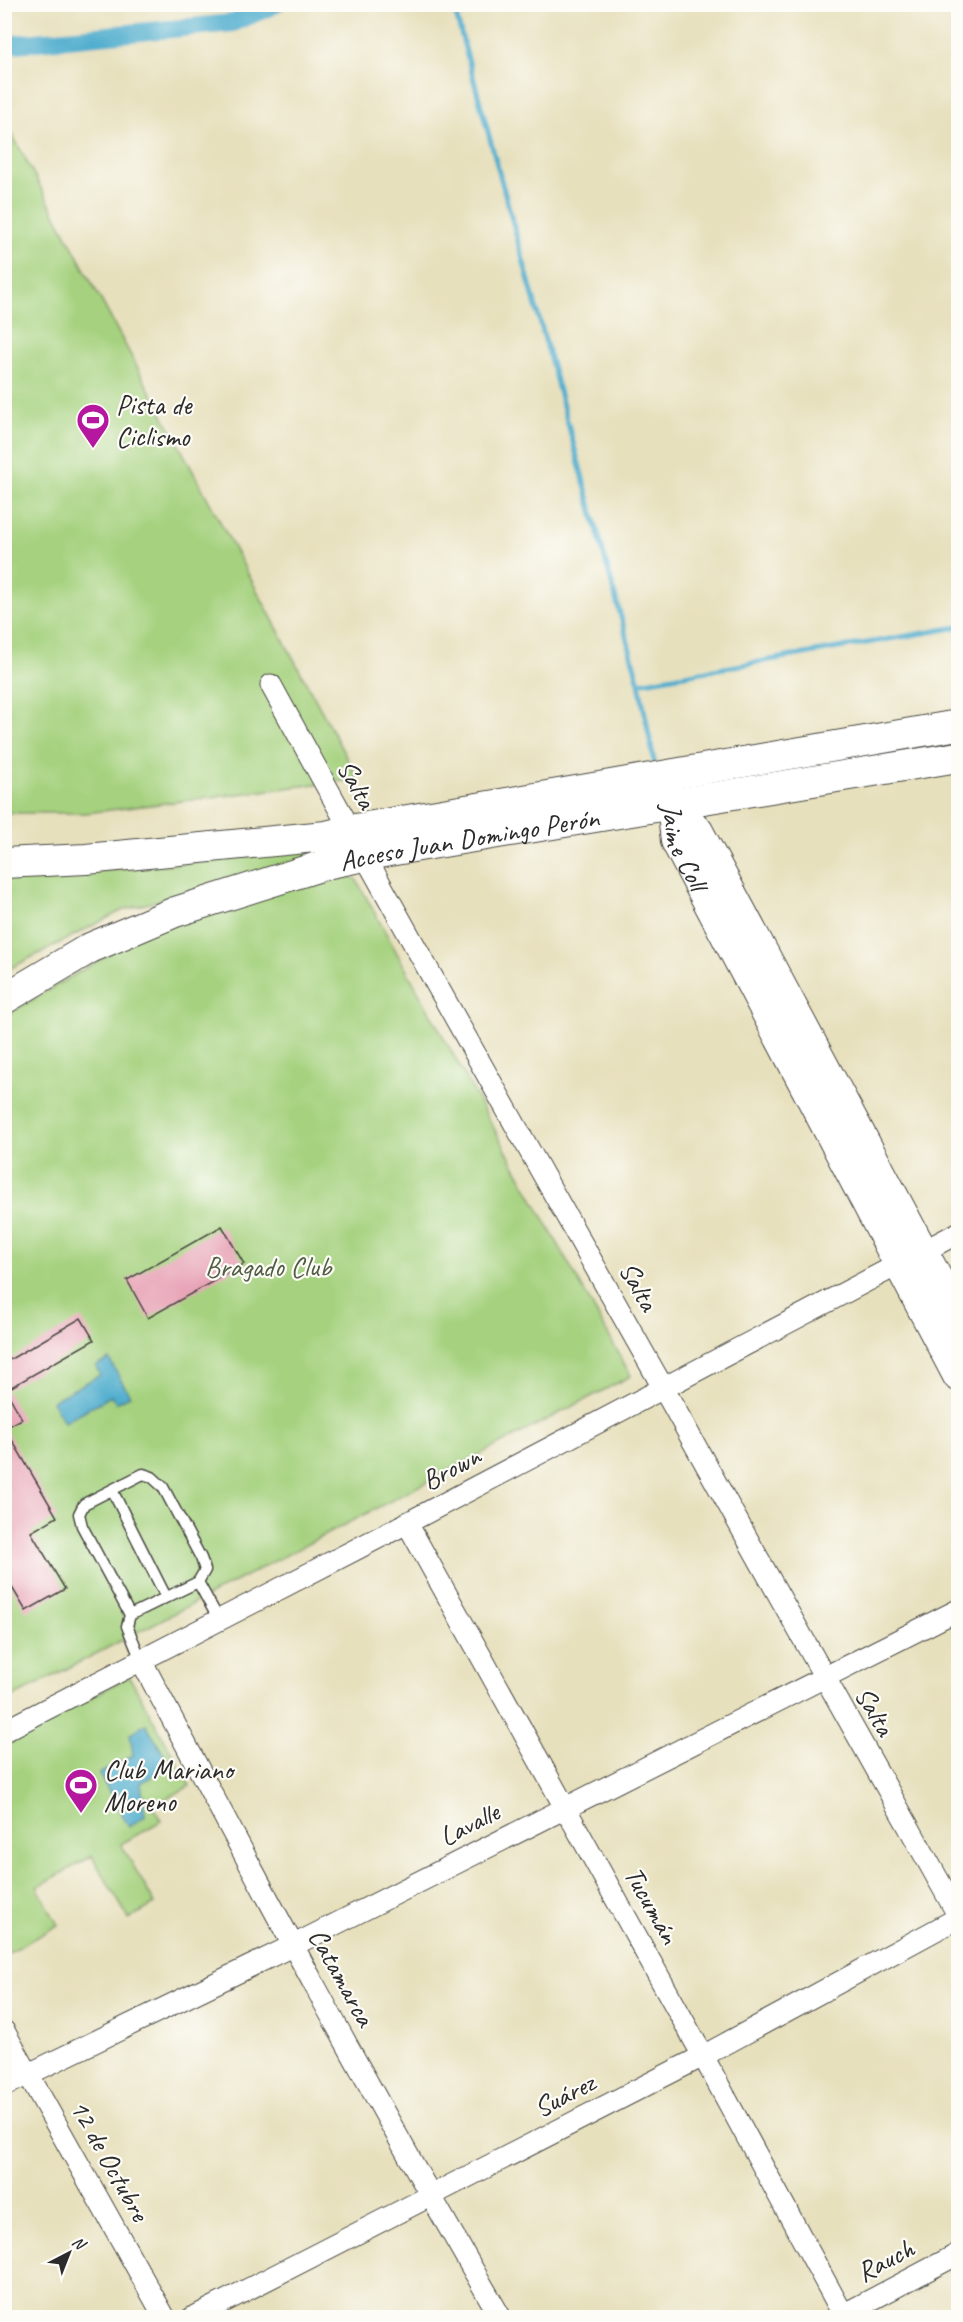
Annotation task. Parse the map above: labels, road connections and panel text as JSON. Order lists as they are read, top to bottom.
{
  "streets": {
    "main road": ["Acceso Juan Domingo Perón", "Jaime Coll"],
    "street": [
      "Salta",
      "Brown",
      "Lavalle",
      "Tucumán",
      "Catamarca",
      "Suárez",
      "12 de Octubre",
      "Rauch"
    ]
  },
  "crossings": [
    ["Salta", "Acceso Juan Domingo Perón"],
    ["Salta", "Brown"],
    ["Salta", "Lavalle"],
    ["Salta", "Suárez"],
    ["Acceso Juan Domingo Perón", "Jaime Coll"],
    ["Jaime Coll", "Brown"],
    ["Brown", "Tucumán"],
    ["Brown", "Catamarca"],
    ["Lavalle", "Tucumán"],
    ["Lavalle", "Catamarca"],
    ["Lavalle", "12 de Octubre"],
    ["Tucumán", "Suárez"],
    ["Tucumán", "Rauch"],
    ["Catamarca", "Suárez"]
  ],
  "parks": ["Bragado Club"],
  "places": {
    "sports": ["Pista de Ciclismo", "Club Mariano Moreno"]
  },
  "north": "top right"
}
